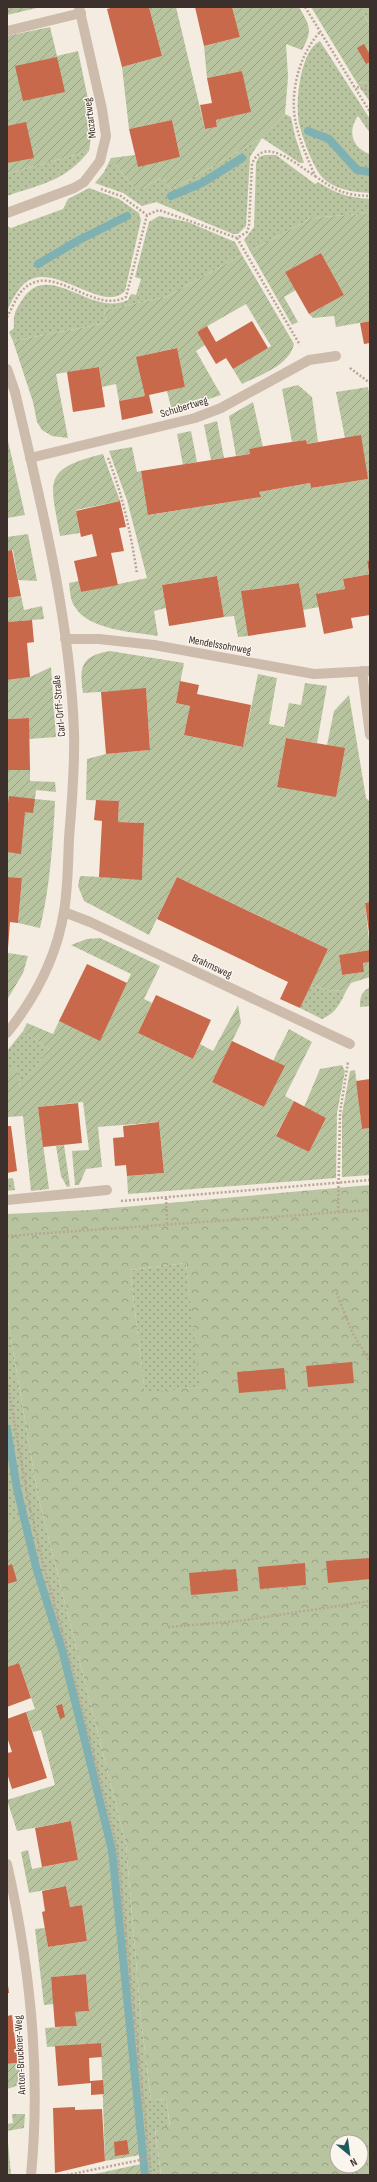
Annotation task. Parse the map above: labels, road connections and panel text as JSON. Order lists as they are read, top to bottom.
{
  "streets": {
    "street": [
      "Mozartweg",
      "Schubertweg",
      "Mendelssohnweg",
      "Carl-Orff-Straße",
      "Brahmsweg",
      "Anton-Bruckner-Weg"
    ]
  },
  "crossings": [
    ["Schubertweg", "Carl-Orff-Straße"],
    ["Mendelssohnweg", "Carl-Orff-Straße"],
    ["Carl-Orff-Straße", "Brahmsweg"]
  ],
  "north": "bottom right"
}
